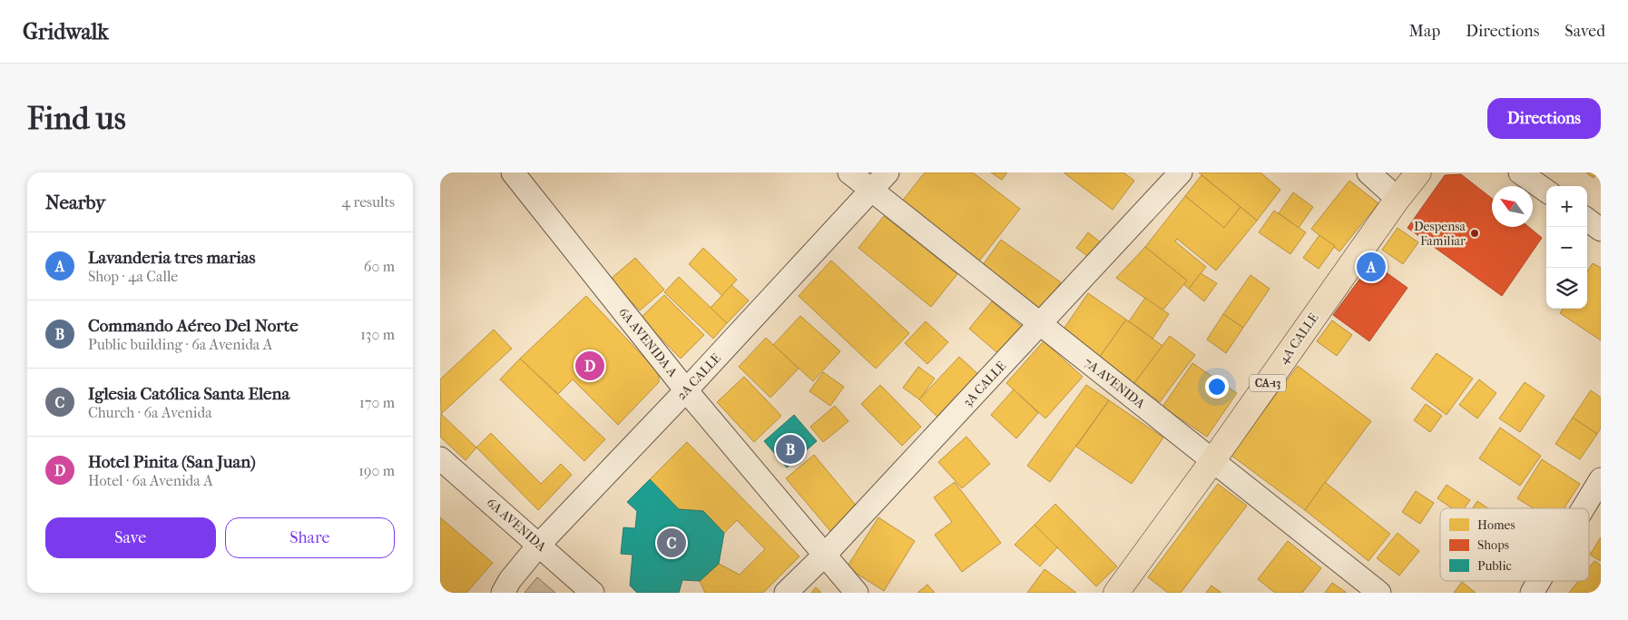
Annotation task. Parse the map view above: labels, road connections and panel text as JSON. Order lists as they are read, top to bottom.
{
  "streets": {
    "main road": ["4A CALLE", "CA-13"],
    "street": [
      "6A AVENIDA A",
      "2A CALLE",
      "7A AVENIDA",
      "3A CALLE",
      "6A AVENIDA"
    ]
  },
  "crossings": [
    ["4A CALLE", "7A AVENIDA"],
    ["6A AVENIDA A", "2A CALLE"],
    ["6A AVENIDA A", "3A CALLE"],
    ["2A CALLE", "7A AVENIDA"],
    ["2A CALLE", "6A AVENIDA"],
    ["7A AVENIDA", "3A CALLE"]
  ],
  "places": ["Despensa Familiar"],
  "legend": ["Homes", "Shops", "Public"],
  "north": "top left",
  "page": {
    "header": "Gridwalk",
    "nav": ["Map", "Directions", "Saved"],
    "buttons": [
      "Directions",
      ["Save", "Share"]
    ],
    "title": "Find us",
    "heading": ["Nearby", "4 results"],
    "map_buttons": ["+", "−"],
    "list": [
      {
        "mark": "A",
        "name": "Lavanderia tres marias",
        "note": "Shop · 4a Calle",
        "value": "60 m"
      },
      {
        "mark": "B",
        "name": "Commando Aéreo Del Norte",
        "note": "Public building · 6a Avenida A",
        "value": "130 m"
      },
      {
        "mark": "C",
        "name": "Iglesia Católica Santa Elena",
        "note": "Church · 6a Avenida",
        "value": "170 m"
      },
      {
        "mark": "D",
        "name": "Hotel Pinita (San Juan)",
        "note": "Hotel · 6a Avenida A",
        "value": "190 m"
      }
    ],
    "pins": [
      "A",
      "D",
      "B",
      "C"
    ]
  }
}
